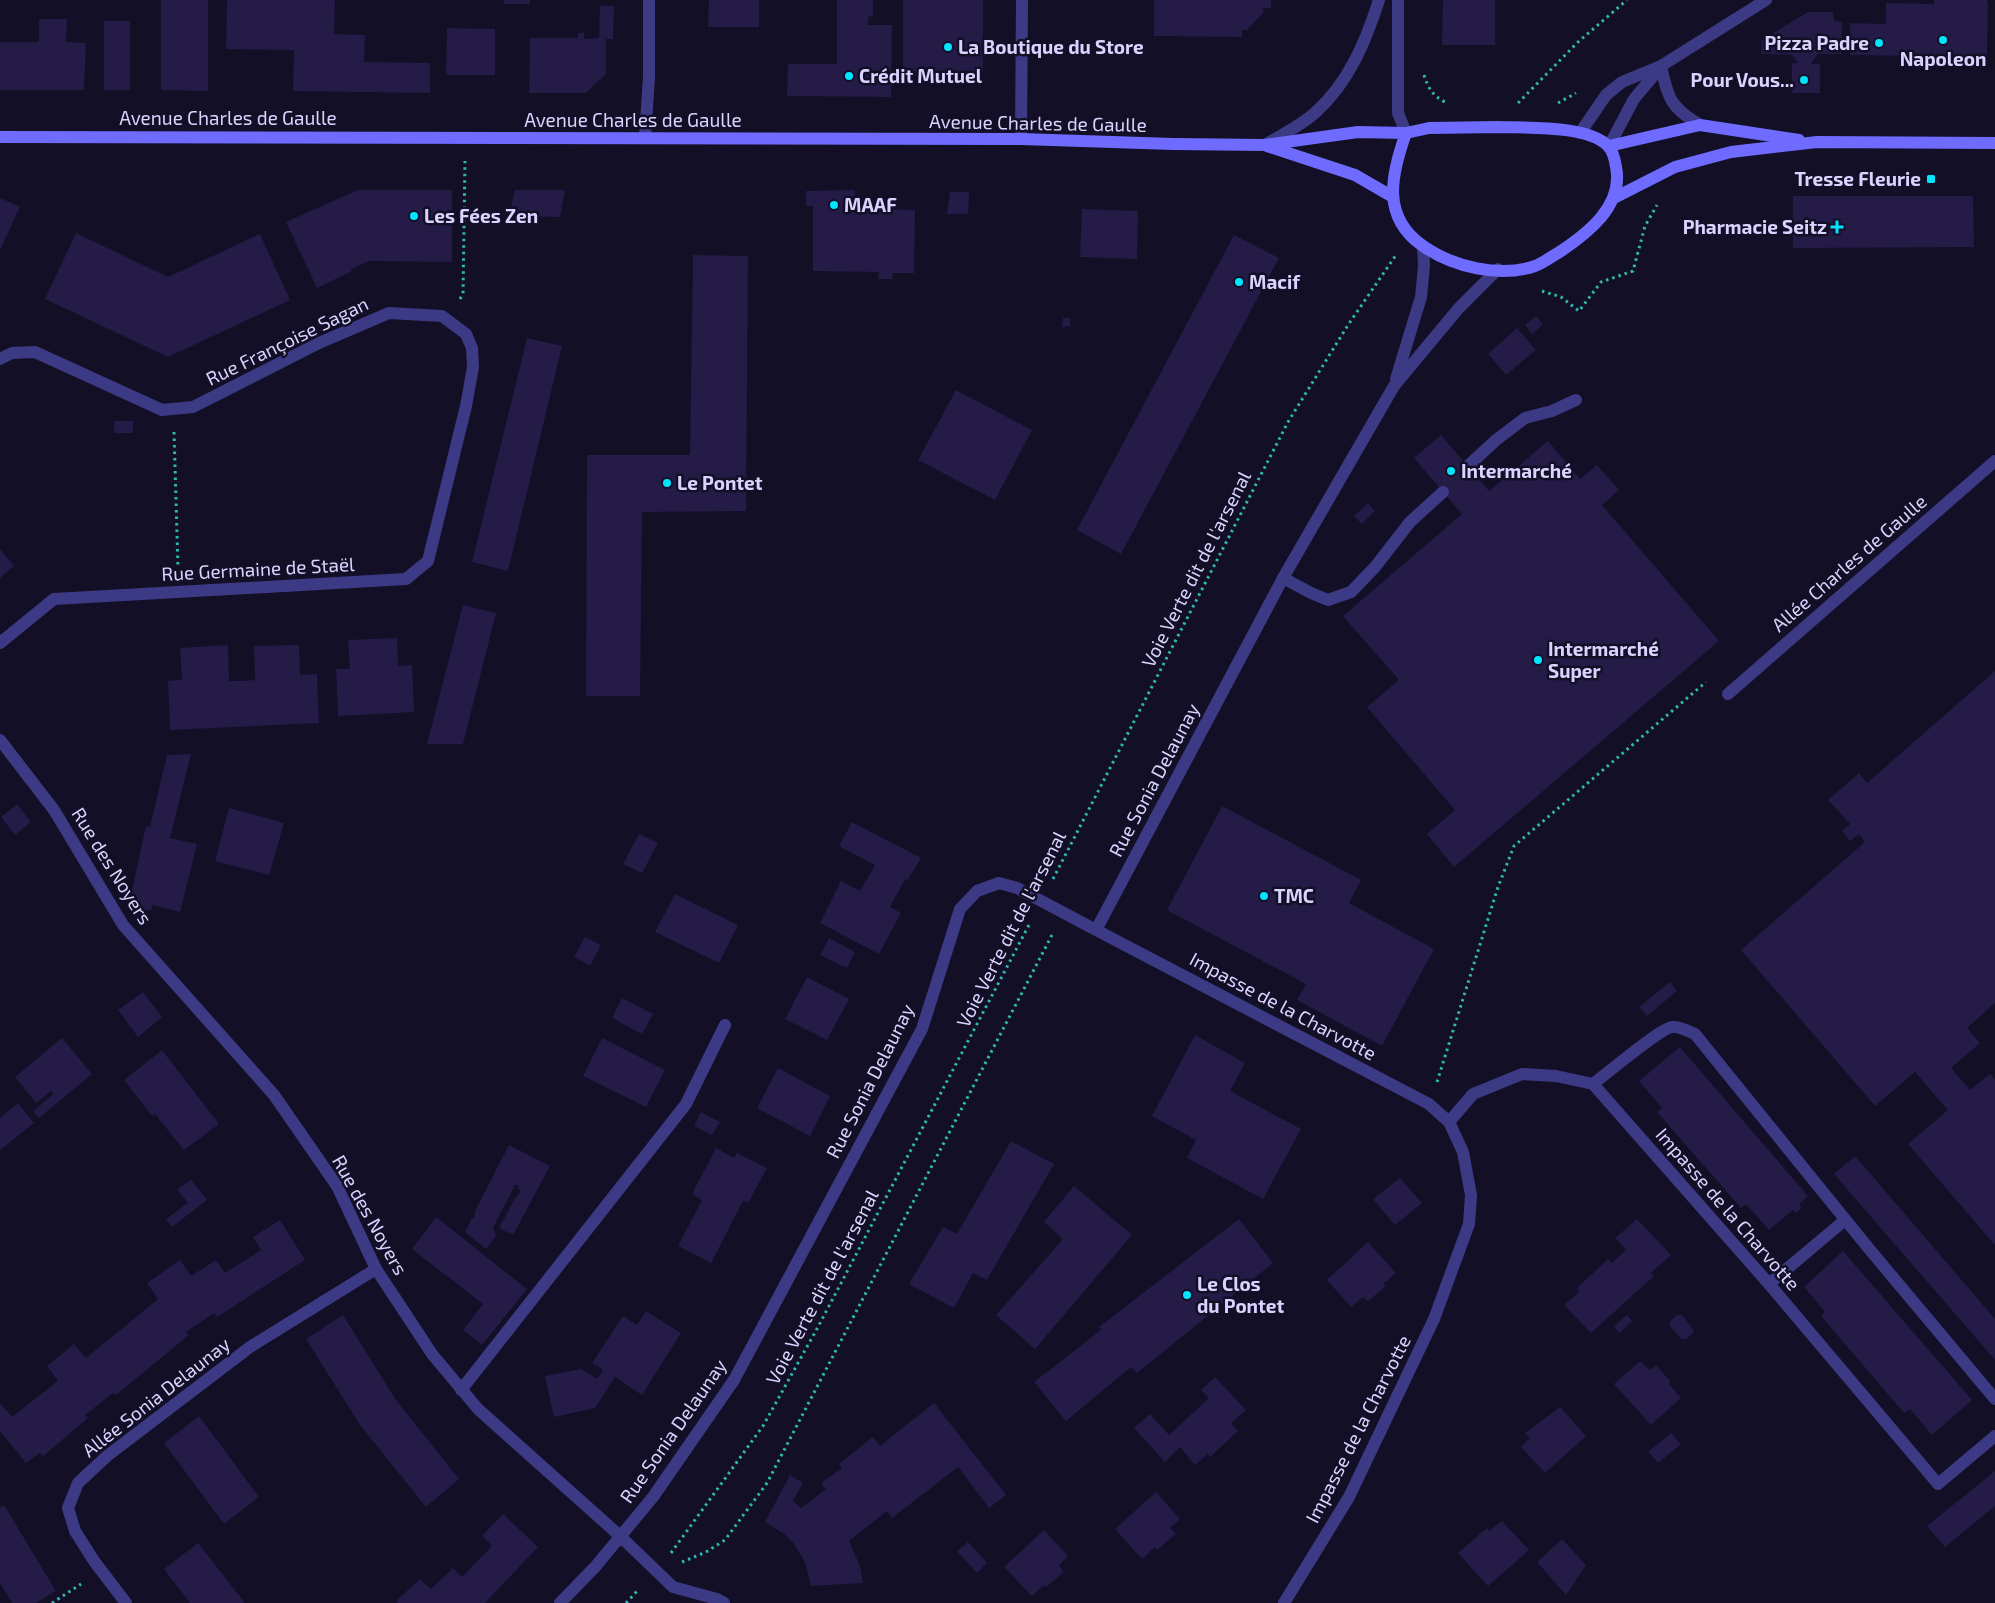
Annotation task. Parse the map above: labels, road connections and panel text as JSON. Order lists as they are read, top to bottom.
{
  "streets": {
    "main road": ["Avenue Charles de Gaulle"],
    "street": [
      "Rue Françoise Sagan",
      "Allée Charles de Gaulle",
      "Rue Germaine de Staël",
      "Rue Sonia Delaunay",
      "Rue des Noyers",
      "Impasse de la Charvotte",
      "Allée Sonia Delaunay"
    ],
    "path": ["Voie Verte dit de l'arsenal"]
  },
  "crossings": [
    ["Rue Françoise Sagan", "Rue Germaine de Staël"],
    ["Voie Verte dit de l'arsenal", "Rue Sonia Delaunay"],
    ["Voie Verte dit de l'arsenal", "Rue des Noyers"],
    ["Rue Sonia Delaunay", "Rue des Noyers"],
    ["Rue Sonia Delaunay", "Impasse de la Charvotte"],
    ["Rue des Noyers", "Allée Sonia Delaunay"]
  ],
  "places": {
    "other": [
      "Napoleon",
      "Pizza Padre",
      "La Boutique du Store",
      "Crédit Mutuel",
      "Pour Vous...",
      "MAAF",
      "Les Fées Zen",
      "Macif",
      "Intermarché",
      "Le Pontet",
      "Intermarché Super",
      "TMC",
      "Le Clos du Pontet"
    ],
    "transit": ["Tresse Fleurie"],
    "health": ["Pharmacie Seitz"]
  }
}
